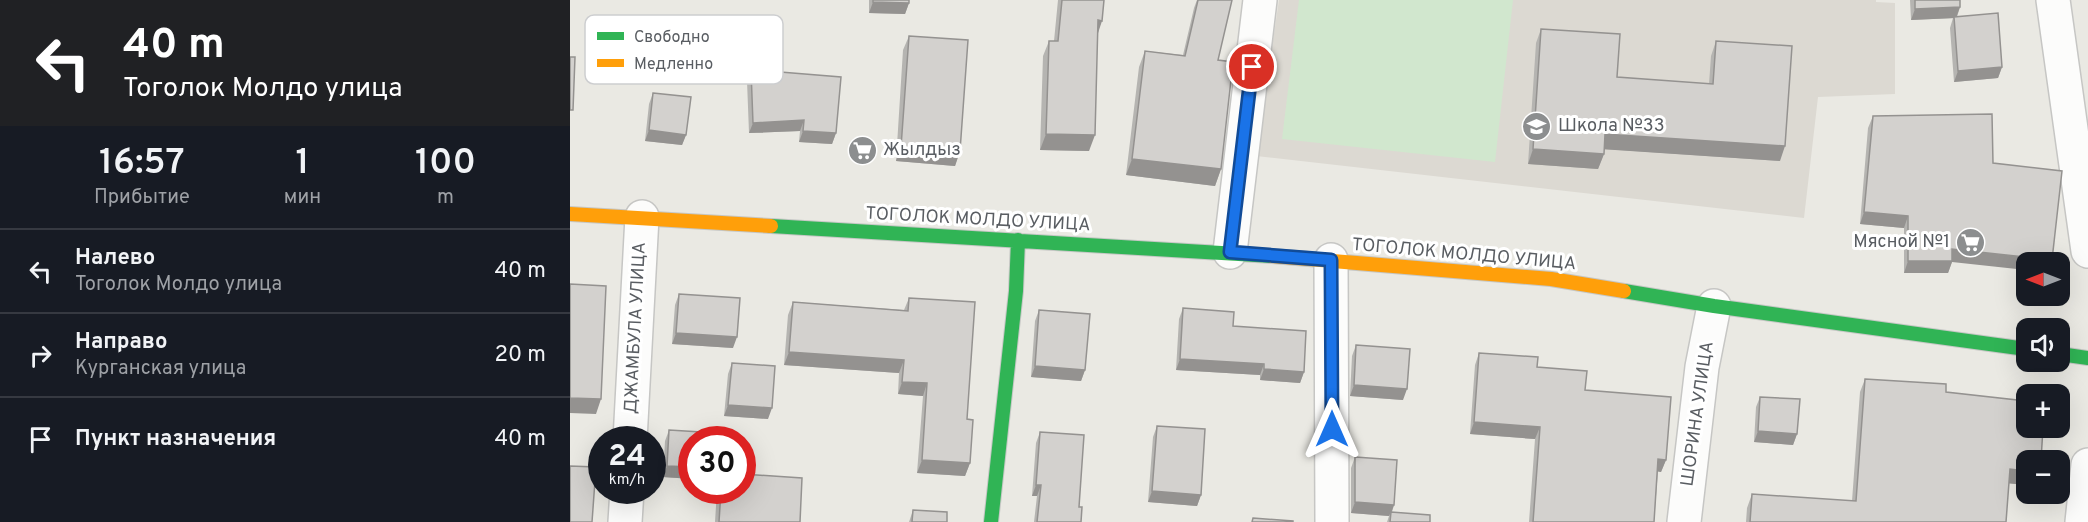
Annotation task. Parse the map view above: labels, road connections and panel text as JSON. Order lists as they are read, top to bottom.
{
  "streets": {
    "main road": ["ТОГОЛОК МОЛДО УЛИЦА"],
    "street": ["ДЖАМБУЛА УЛИЦА", "ШОРИНА УЛИЦА"]
  },
  "crossings": [
    ["ТОГОЛОК МОЛДО УЛИЦА", "ДЖАМБУЛА УЛИЦА"],
    ["ТОГОЛОК МОЛДО УЛИЦА", "ШОРИНА УЛИЦА"]
  ],
  "places": {
    "school or university": ["Школа №33"],
    "supermarket": ["Жылдыз", "Мясной №1"]
  },
  "legend": ["Свободно", "Медленно"],
  "north": "left",
  "page": {
    "turn": ["40 m", "Тоголок Молдо улица"],
    "eta": [
      "16:57",
      "Прибытие",
      "1",
      "мин",
      "100",
      "m"
    ],
    "list": [
      {
        "name": "Налево",
        "note": "Тоголок Молдо улица",
        "value": "40 m"
      },
      {
        "name": "Направо",
        "note": "Курганская улица",
        "value": "20 m"
      },
      {
        "name": "Пункт назначения",
        "value": "40 m"
      }
    ],
    "map_buttons": ["+", "−"],
    "speed": "24 km/h",
    "limit": "30"
  }
}
